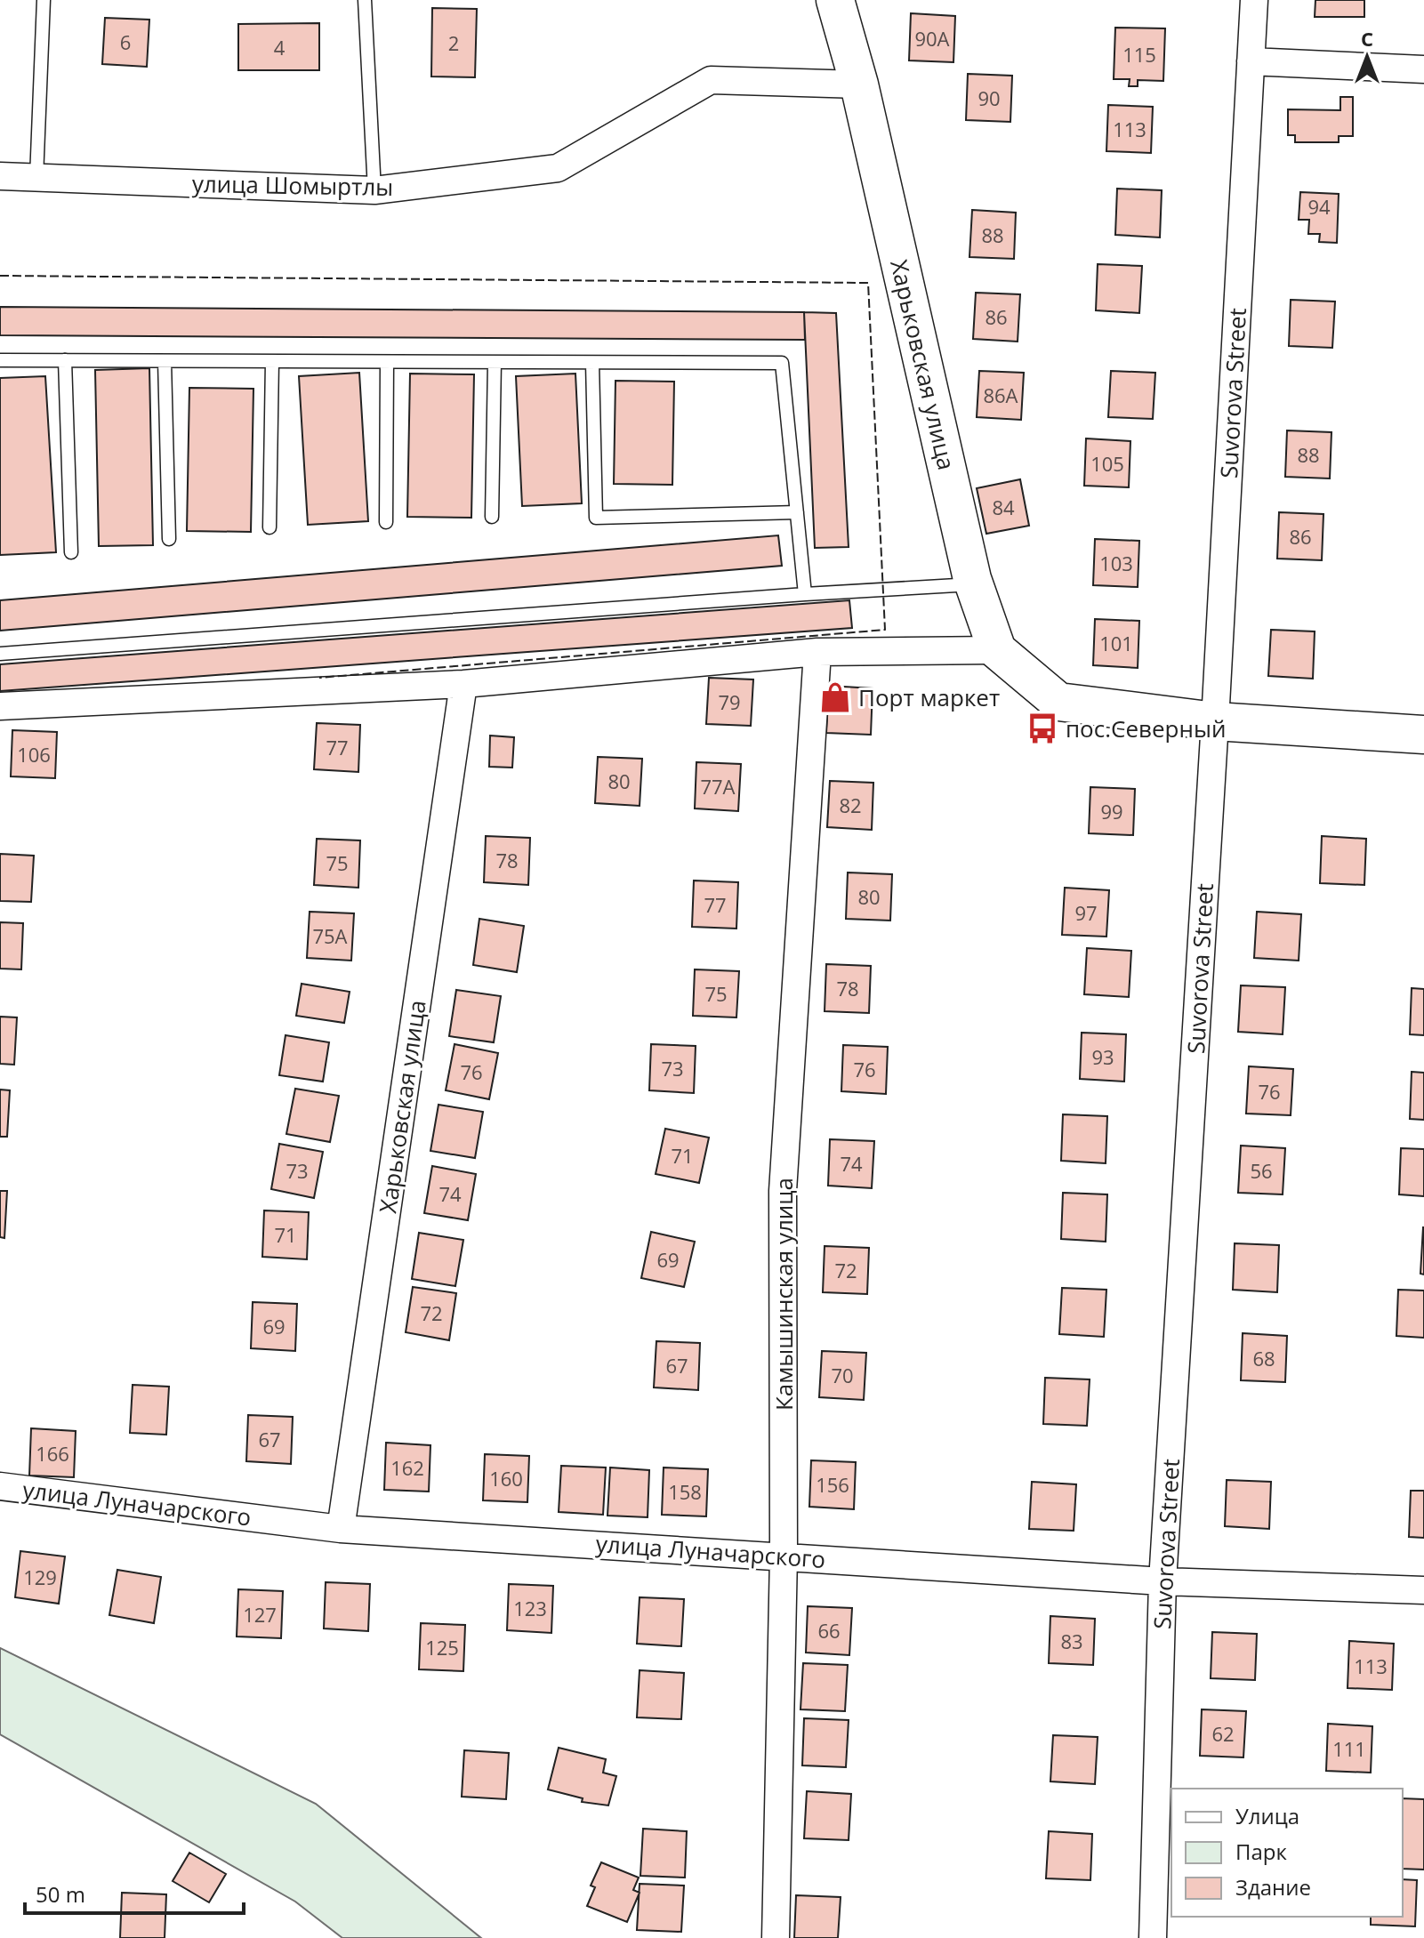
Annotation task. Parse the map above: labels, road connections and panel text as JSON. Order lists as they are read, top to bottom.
{
  "streets": {
    "street": [
      "улица Шомыртлы",
      "Харьковская улица",
      "Suvorova Street",
      "Камышинская улица",
      "улица Луначарского"
    ]
  },
  "crossings": [
    ["улица Шомыртлы", "Харьковская улица"],
    ["Харьковская улица", "улица Луначарского"],
    ["Suvorova Street", "улица Луначарского"],
    ["Камышинская улица", "улица Луначарского"]
  ],
  "places": {
    "shop": ["Порт маркет"],
    "bus stop": ["пос.Северный"]
  },
  "house_numbers": [
    "90А",
    "6",
    "2",
    "4",
    "115",
    "90",
    "113",
    "94",
    "88",
    "86",
    "86А",
    "88",
    "105",
    "84",
    "86",
    "103",
    "101",
    "79",
    "77",
    "106",
    "80",
    "77А",
    "82",
    "99",
    "78",
    "75",
    "80",
    "77",
    "97",
    "75А",
    "78",
    "75",
    "93",
    "73",
    "76",
    "76",
    "76",
    "71",
    "74",
    "73",
    "56",
    "74",
    "71",
    "69",
    "72",
    "72",
    "69",
    "68",
    "67",
    "70",
    "67",
    "166",
    "162",
    "160",
    "156",
    "158",
    "129",
    "123",
    "127",
    "66",
    "83",
    "125",
    "113",
    "62",
    "111"
  ],
  "legend": ["Улица", "Парк", "Здание"],
  "scale_bar": "50 m",
  "north": "top"
}
